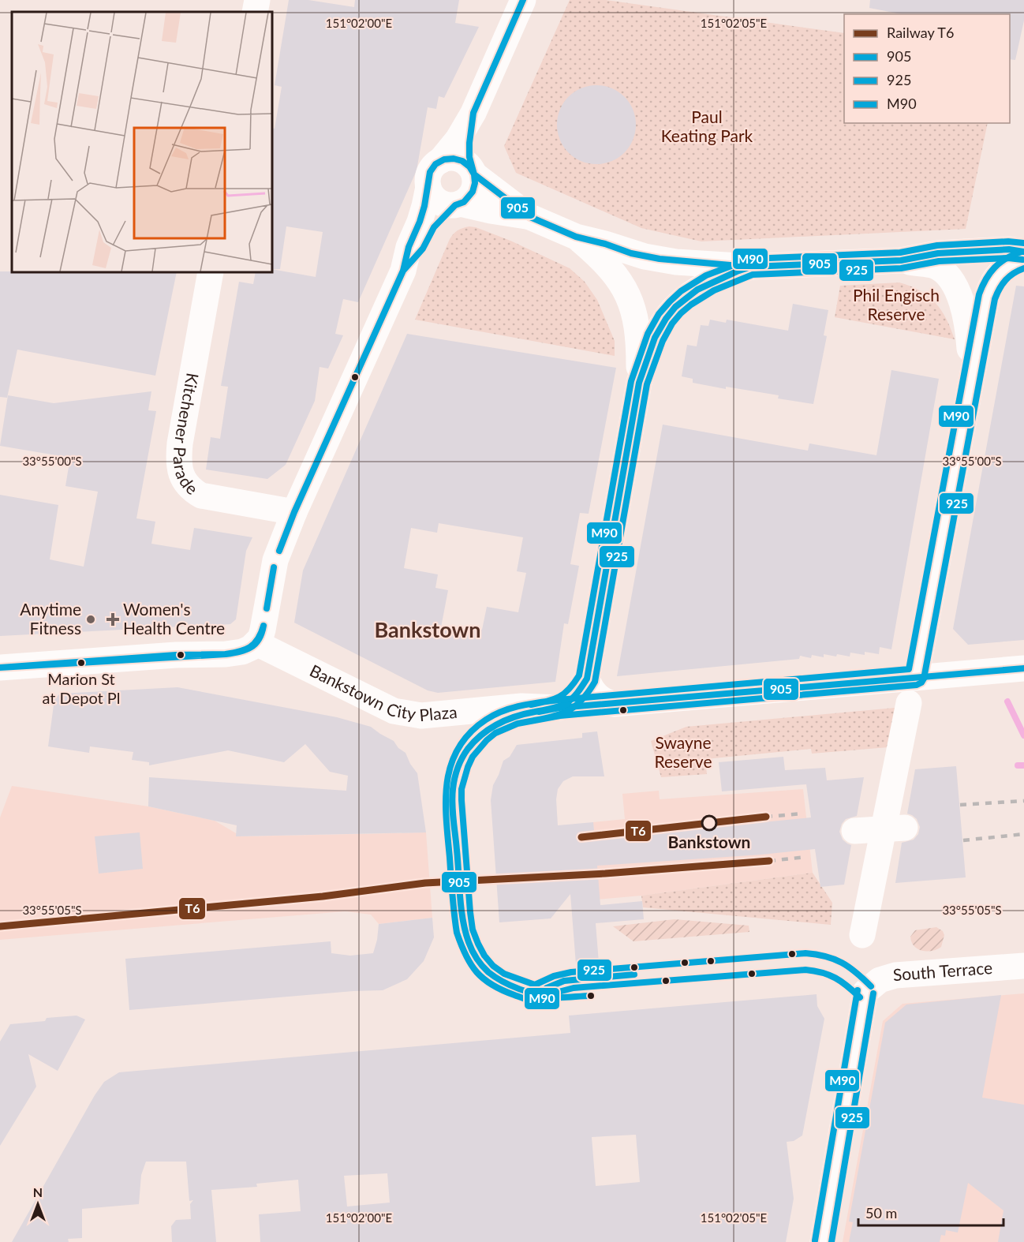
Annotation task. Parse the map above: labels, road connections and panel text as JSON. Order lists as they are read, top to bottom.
{
  "streets": {
    "street": ["Kitchener Parade", "Bankstown City Plaza", "South Terrace"]
  },
  "districts": ["Bankstown"],
  "parks": ["Paul Keating Park", "Phil Engisch Reserve", "Swayne Reserve"],
  "places": {
    "other": ["Anytime Fitness", "Marion St at Depot Pl", "Bankstown"],
    "health": ["Women's Health Centre"]
  },
  "lines": [
    "transit line 905",
    "transit line M90",
    "transit line 925",
    "rail line T6"
  ],
  "legend": [
    "Railway T6",
    "905",
    "925",
    "M90"
  ],
  "scale_bar": "50 m",
  "north": "top",
  "coordinates": [
    "151°02'00\"E",
    "151°02'05\"E",
    "33°55'00\"S",
    "33°55'05\"S"
  ]
}
